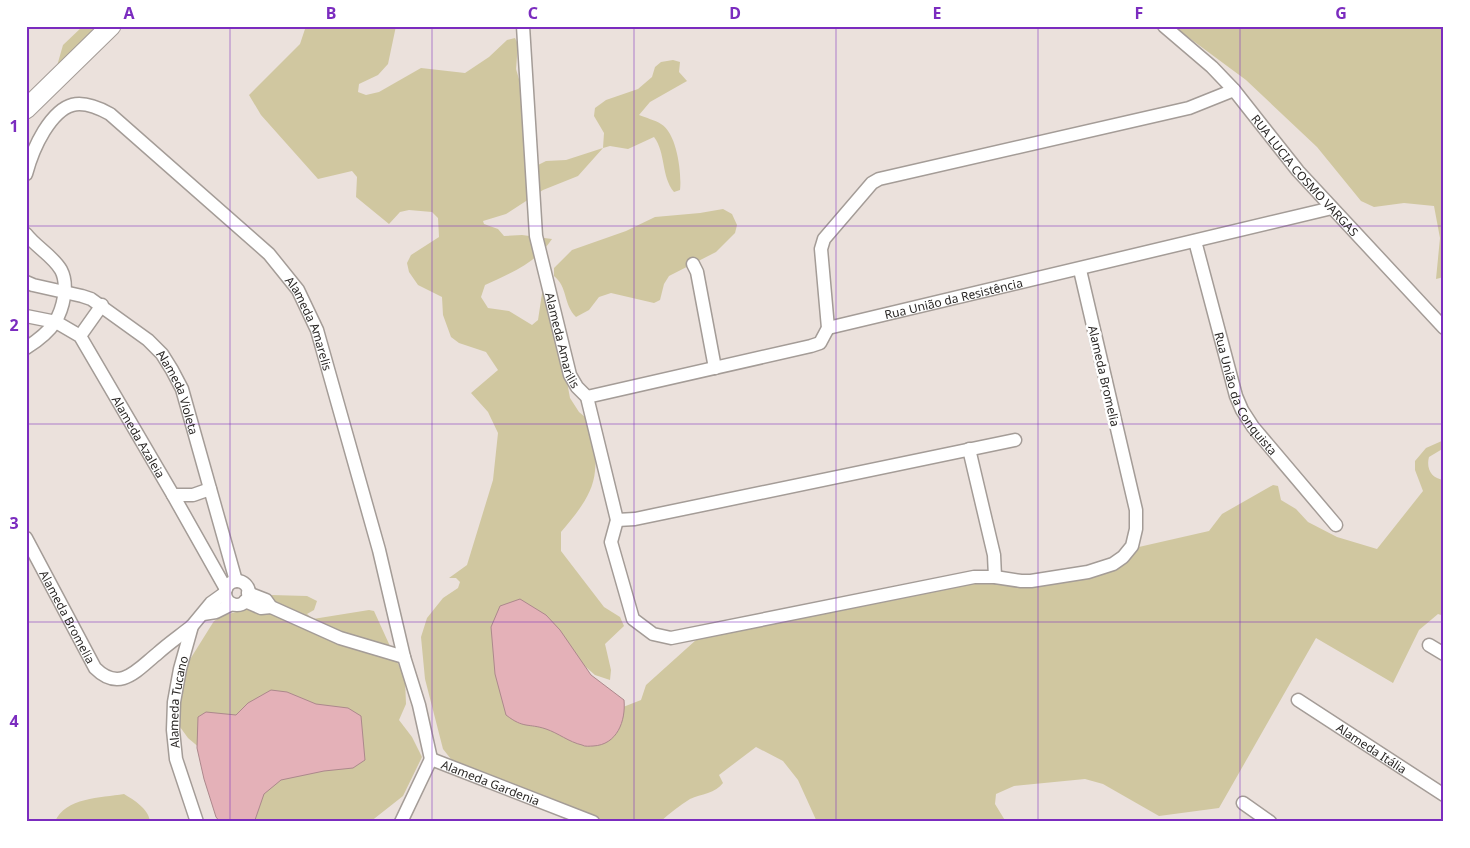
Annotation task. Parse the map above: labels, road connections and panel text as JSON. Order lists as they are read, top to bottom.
{
  "streets": {
    "street": [
      "RUA LUCIA COSMO VARGAS",
      "Rua União da Resistência",
      "Alameda Amarelis",
      "Alameda Amarilis",
      "Alameda Bromelia",
      "Rua União da Conquista",
      "Alameda Violeta",
      "Alameda Azaleia",
      "Alameda Tucano",
      "Alameda Itália",
      "Alameda Gardenia"
    ]
  },
  "crossings": [
    ["Rua União da Resistência", "Alameda Bromelia"],
    ["Alameda Amarelis", "Alameda Gardenia"],
    ["Alameda Amarilis", "Alameda Bromelia"],
    ["Alameda Bromelia", "Alameda Tucano"],
    ["Alameda Violeta", "Alameda Azaleia"],
    ["Alameda Violeta", "Alameda Tucano"],
    ["Alameda Azaleia", "Alameda Tucano"]
  ],
  "grid": {
    "columns": [
      "A",
      "B",
      "C",
      "D",
      "E",
      "F",
      "G"
    ],
    "rows": [
      "1",
      "2",
      "3",
      "4"
    ]
  }
}
